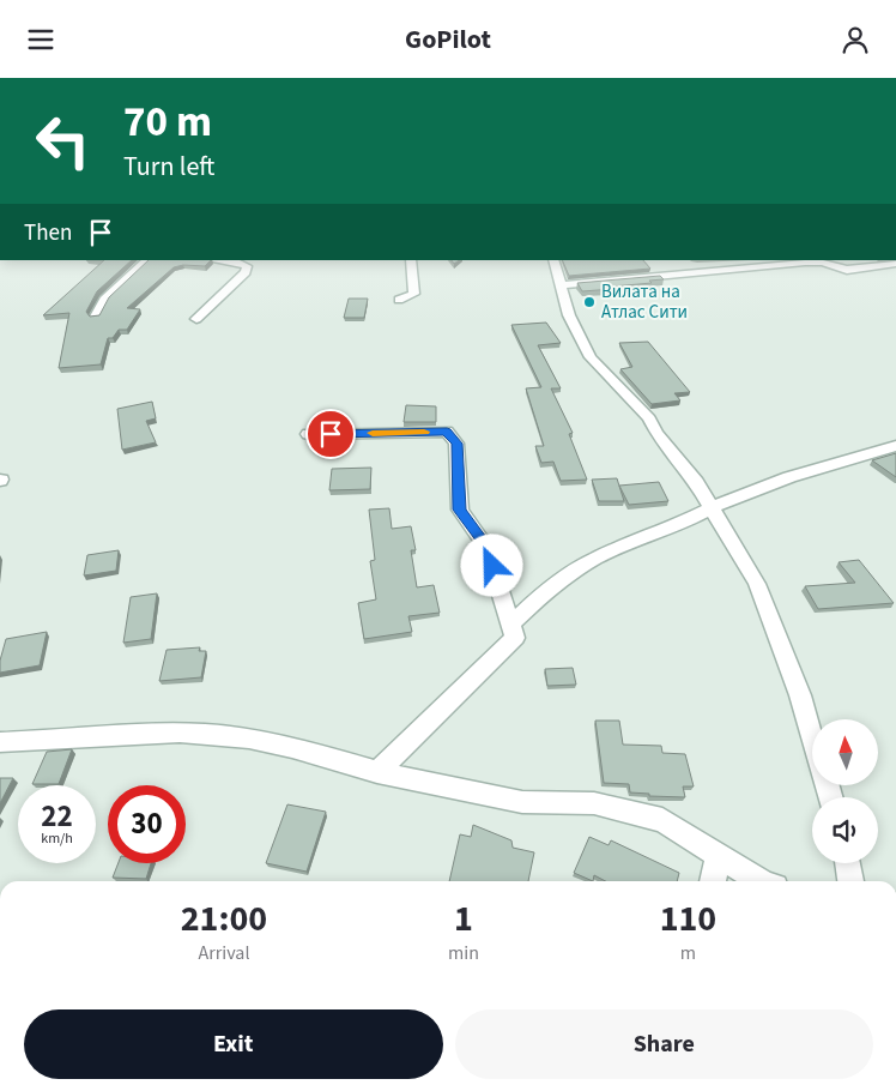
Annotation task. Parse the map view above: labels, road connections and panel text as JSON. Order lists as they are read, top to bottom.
{
  "places": ["Вилата на Атлас Сити"],
  "north": "top",
  "page": {
    "header": "GoPilot",
    "turn": ["70 m", "Turn left"],
    "then": "Then",
    "speed": "22 km/h",
    "limit": "30",
    "eta": [
      "21:00",
      "Arrival",
      "1",
      "min",
      "110",
      "m"
    ],
    "buttons": ["Exit", "Share"]
  }
}
